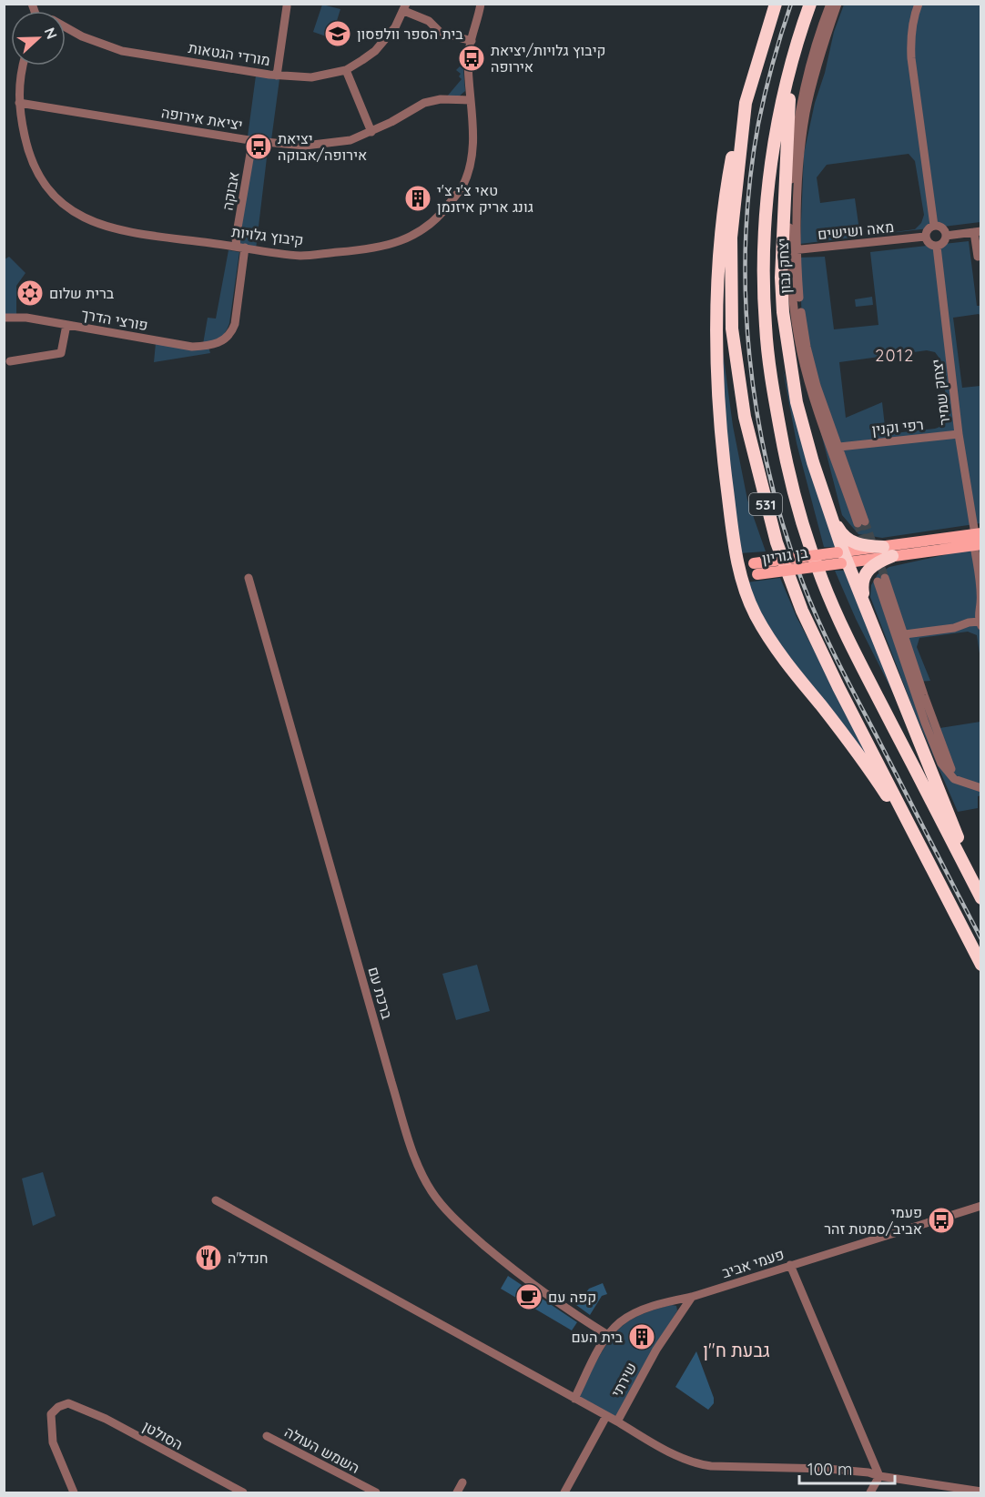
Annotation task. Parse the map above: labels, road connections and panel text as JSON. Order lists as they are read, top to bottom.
{
  "streets": {
    "highway": ["531"],
    "main road": ["בן גוריון"],
    "street": [
      "מורדי הגטאות",
      "יציאת אירופה",
      "אבוקה",
      "מאה ושישים",
      "קיבוץ גלויות",
      "יצחק נבון",
      "פורצי הדרך",
      "יצחק שמיר",
      "רפי וקנין",
      "ברכת עם",
      "פעמי אביב",
      "שירתי",
      "הסולטן",
      "השמש העולה"
    ]
  },
  "crossings": [
    ["יציאת אירופה", "אבוקה"],
    ["יציאת אירופה", "קיבוץ גלויות"],
    ["אבוקה", "קיבוץ גלויות"],
    ["אבוקה", "פורצי הדרך"],
    ["מאה ושישים", "יצחק נבון"],
    ["מאה ושישים", "יצחק שמיר"],
    ["יצחק נבון", "רפי וקנין"],
    ["יצחק שמיר", "רפי וקנין"],
    ["יצחק שמיר", "בן גוריון"],
    ["ברכת עם", "פעמי אביב"],
    ["פעמי אביב", "שירתי"]
  ],
  "districts": ["2012", "גבעת ח\"ן"],
  "places": {
    "school or university": ["בית הספר וולפסון"],
    "bus stop": ["קיבוץ גלויות/יציאת אירופה", "יציאת אירופה/אבוקה", "פעמי אביב/סמטת זהר"],
    "building": ["טאי צ'י צ'י גונג אריק איזנמן", "בית העם"],
    "synagogue": ["ברית שלום"],
    "restaurant": ["חנדל'ה"],
    "cafe": ["קפה עם"]
  },
  "scale_bar": "100 m",
  "north": "right"
}
